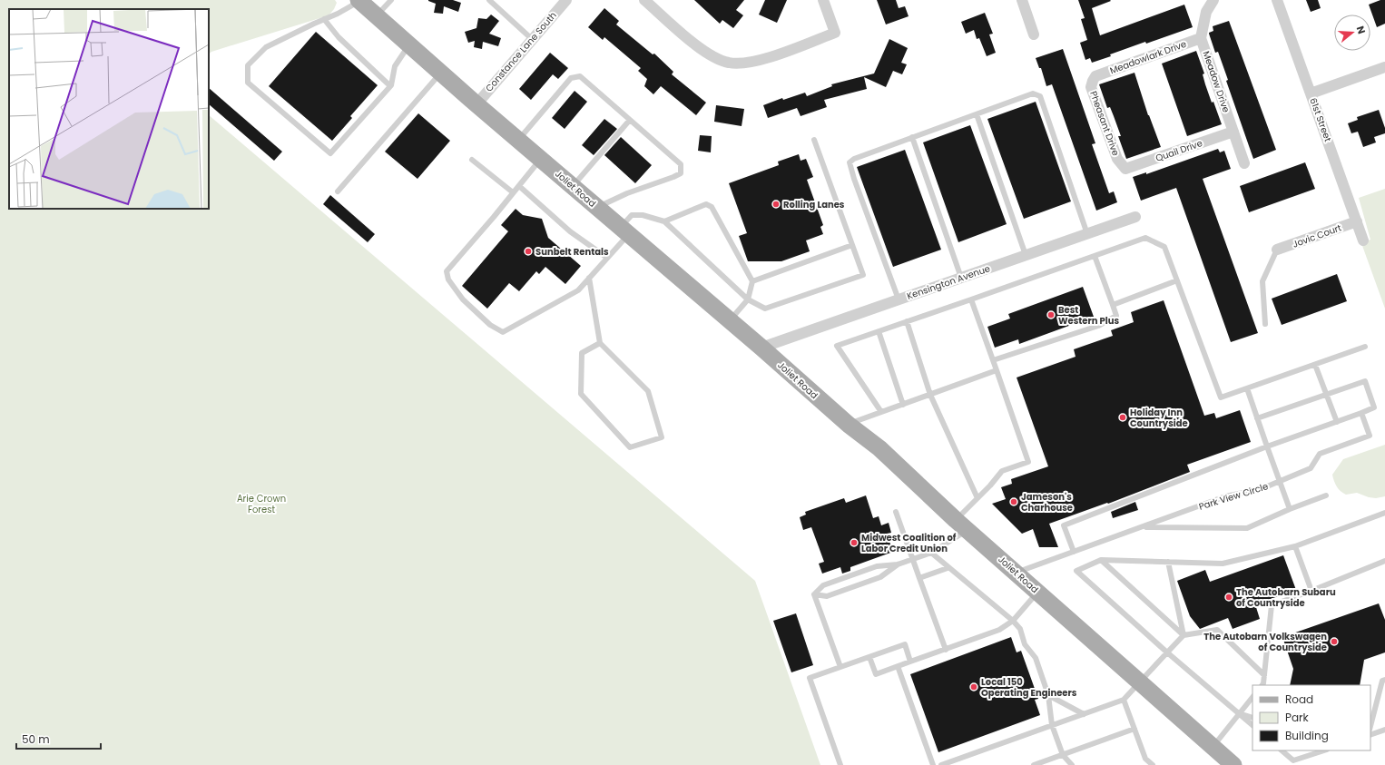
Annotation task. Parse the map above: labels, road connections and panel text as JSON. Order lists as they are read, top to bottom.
{
  "streets": {
    "main road": ["Joliet Road"],
    "street": [
      "Constance Lane South",
      "Meadowlark Drive",
      "Meadow Drive",
      "61st Street",
      "Pheasant Drive",
      "Quail Drive",
      "Jovic Court",
      "Kensington Avenue"
    ],
    "lane": ["Park View Circle"]
  },
  "crossings": [
    ["Constance Lane South", "Joliet Road"],
    ["Meadowlark Drive", "Meadow Drive"],
    ["Meadowlark Drive", "Pheasant Drive"],
    ["Meadow Drive", "Quail Drive"],
    ["61st Street", "Jovic Court"],
    ["Pheasant Drive", "Quail Drive"],
    ["Joliet Road", "Kensington Avenue"],
    ["Joliet Road", "Park View Circle"]
  ],
  "parks": ["Arie Crown Forest"],
  "places": [
    "Rolling Lanes",
    "Sunbelt Rentals",
    "Best Western Plus",
    "Holiday Inn Countryside",
    "Jameson's Charhouse",
    "Midwest Coalition of Labor Credit Union",
    "The Autobarn Subaru of Countryside",
    "The Autobarn Volkswagen of Countryside",
    "Local 150 Operating Engineers"
  ],
  "legend": ["Road", "Park", "Building"],
  "scale_bar": "50 m",
  "north": "right"
}
